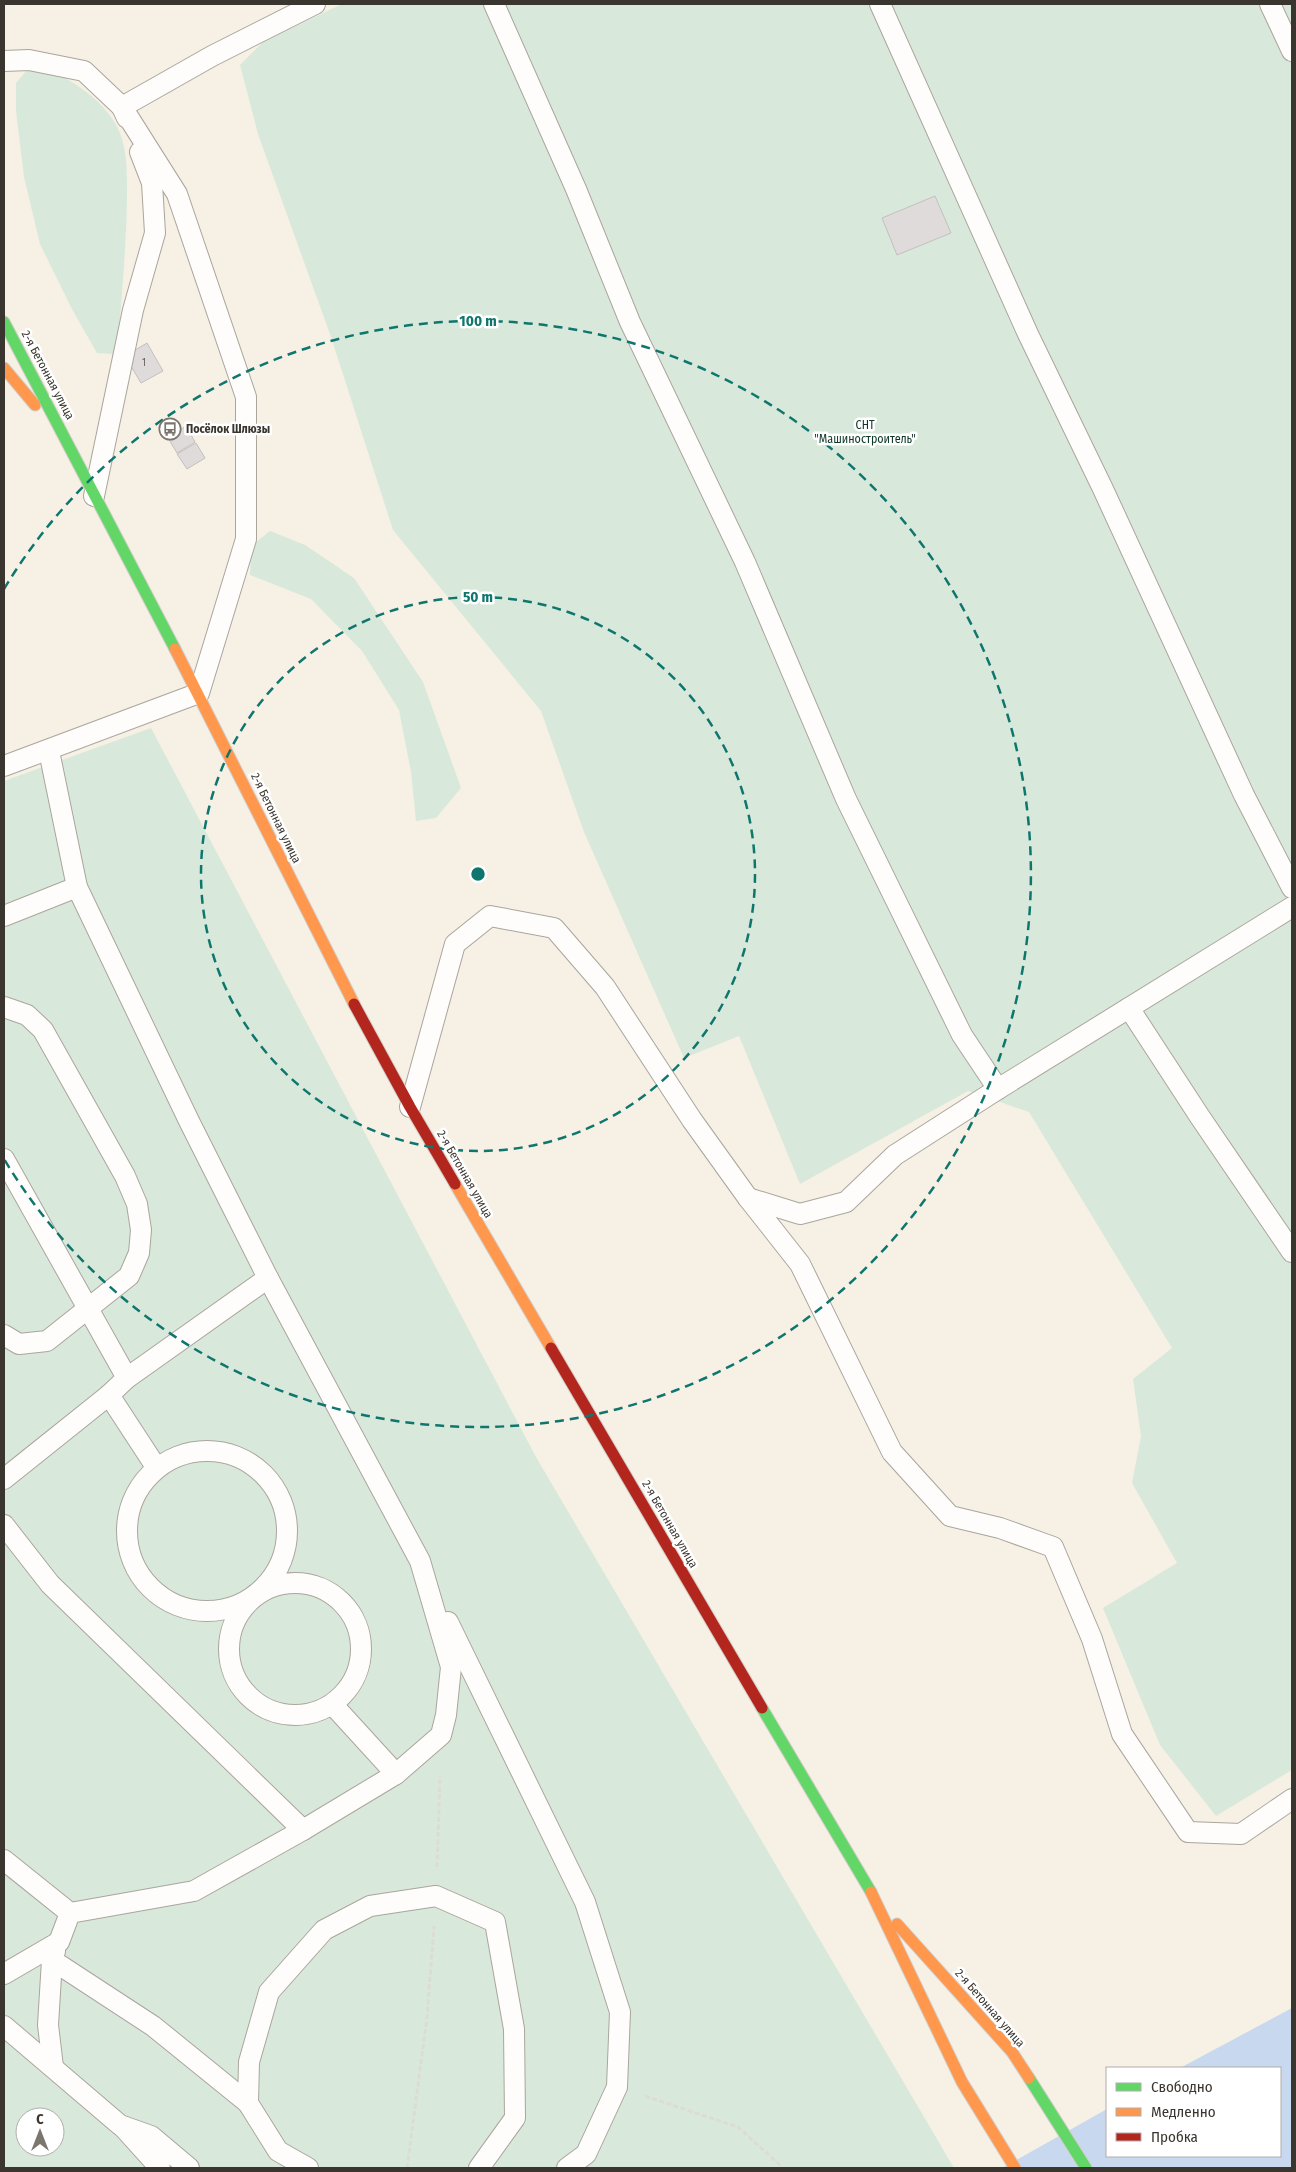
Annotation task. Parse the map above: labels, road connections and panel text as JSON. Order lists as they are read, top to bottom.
{
  "streets": {
    "main road": ["2-я Бетонная улица"]
  },
  "parks": ["СНТ \"Машиностроитель\""],
  "places": {
    "bus stop": ["Посёлок Шлюзы"]
  },
  "house_numbers": ["1"],
  "legend": ["Свободно", "Медленно", "Пробка"],
  "north": "top",
  "rings": ["100 m", "50 m"]
}
